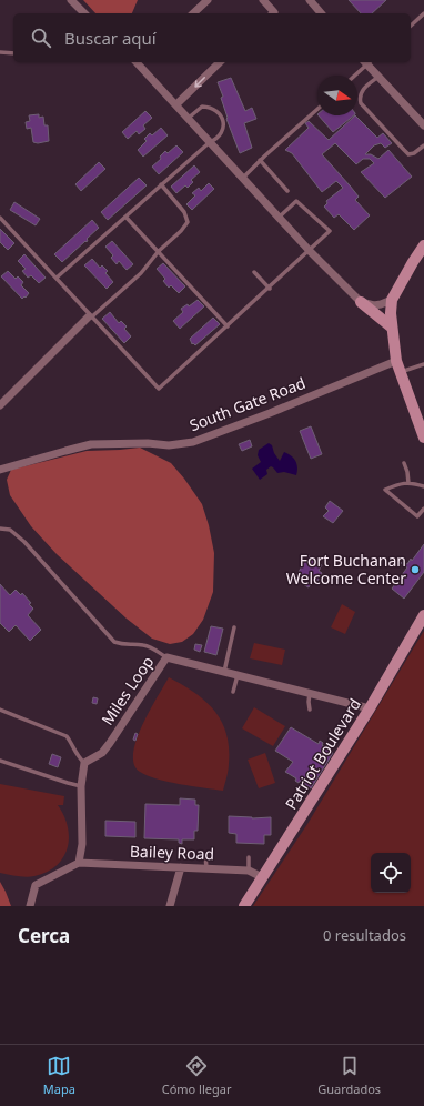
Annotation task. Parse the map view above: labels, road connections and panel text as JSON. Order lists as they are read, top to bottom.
{
  "streets": {
    "street": [
      "South Gate Road",
      "Miles Loop",
      "Patriot Boulevard",
      "Bailey Road"
    ]
  },
  "crossings": [
    ["Miles Loop", "Patriot Boulevard"],
    ["Patriot Boulevard", "Bailey Road"]
  ],
  "places": ["Fort Buchanan Welcome Center"],
  "north": "right",
  "page": {
    "search": "Buscar aquí",
    "heading": ["Cerca", "0 resultados"],
    "nav": ["Mapa", "Cómo llegar", "Guardados"]
  }
}
